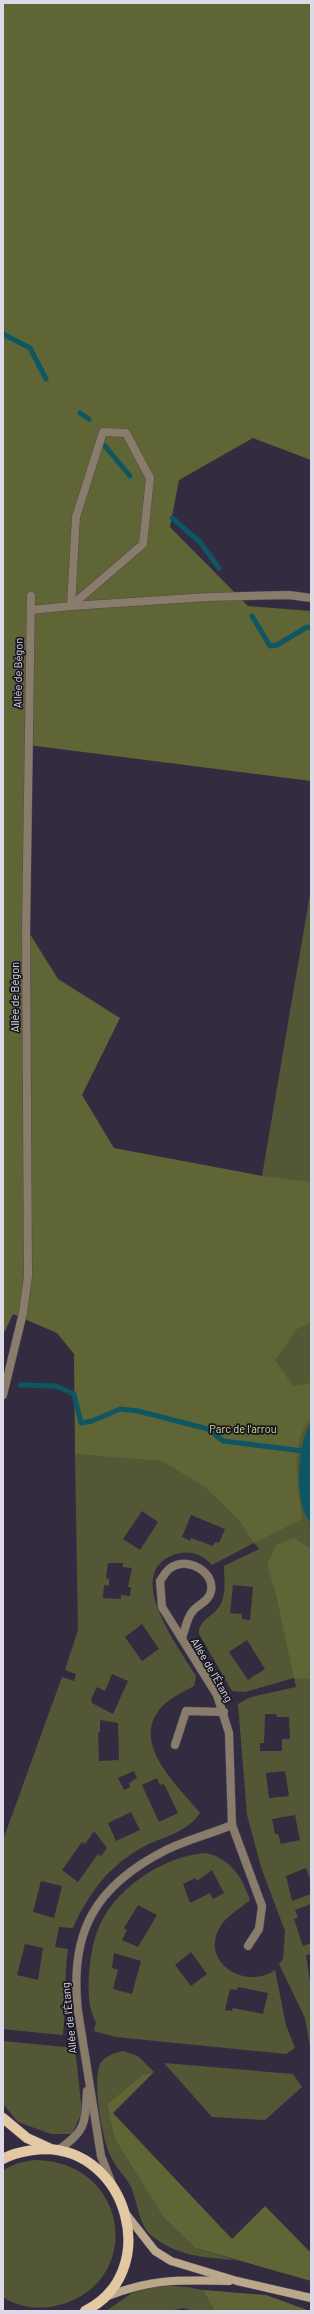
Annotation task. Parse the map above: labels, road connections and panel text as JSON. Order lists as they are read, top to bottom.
{
  "streets": {
    "street": ["Allée de Bégon", "Allée de l'Étang"]
  },
  "parks": ["Parc de l'arrou"]
}
